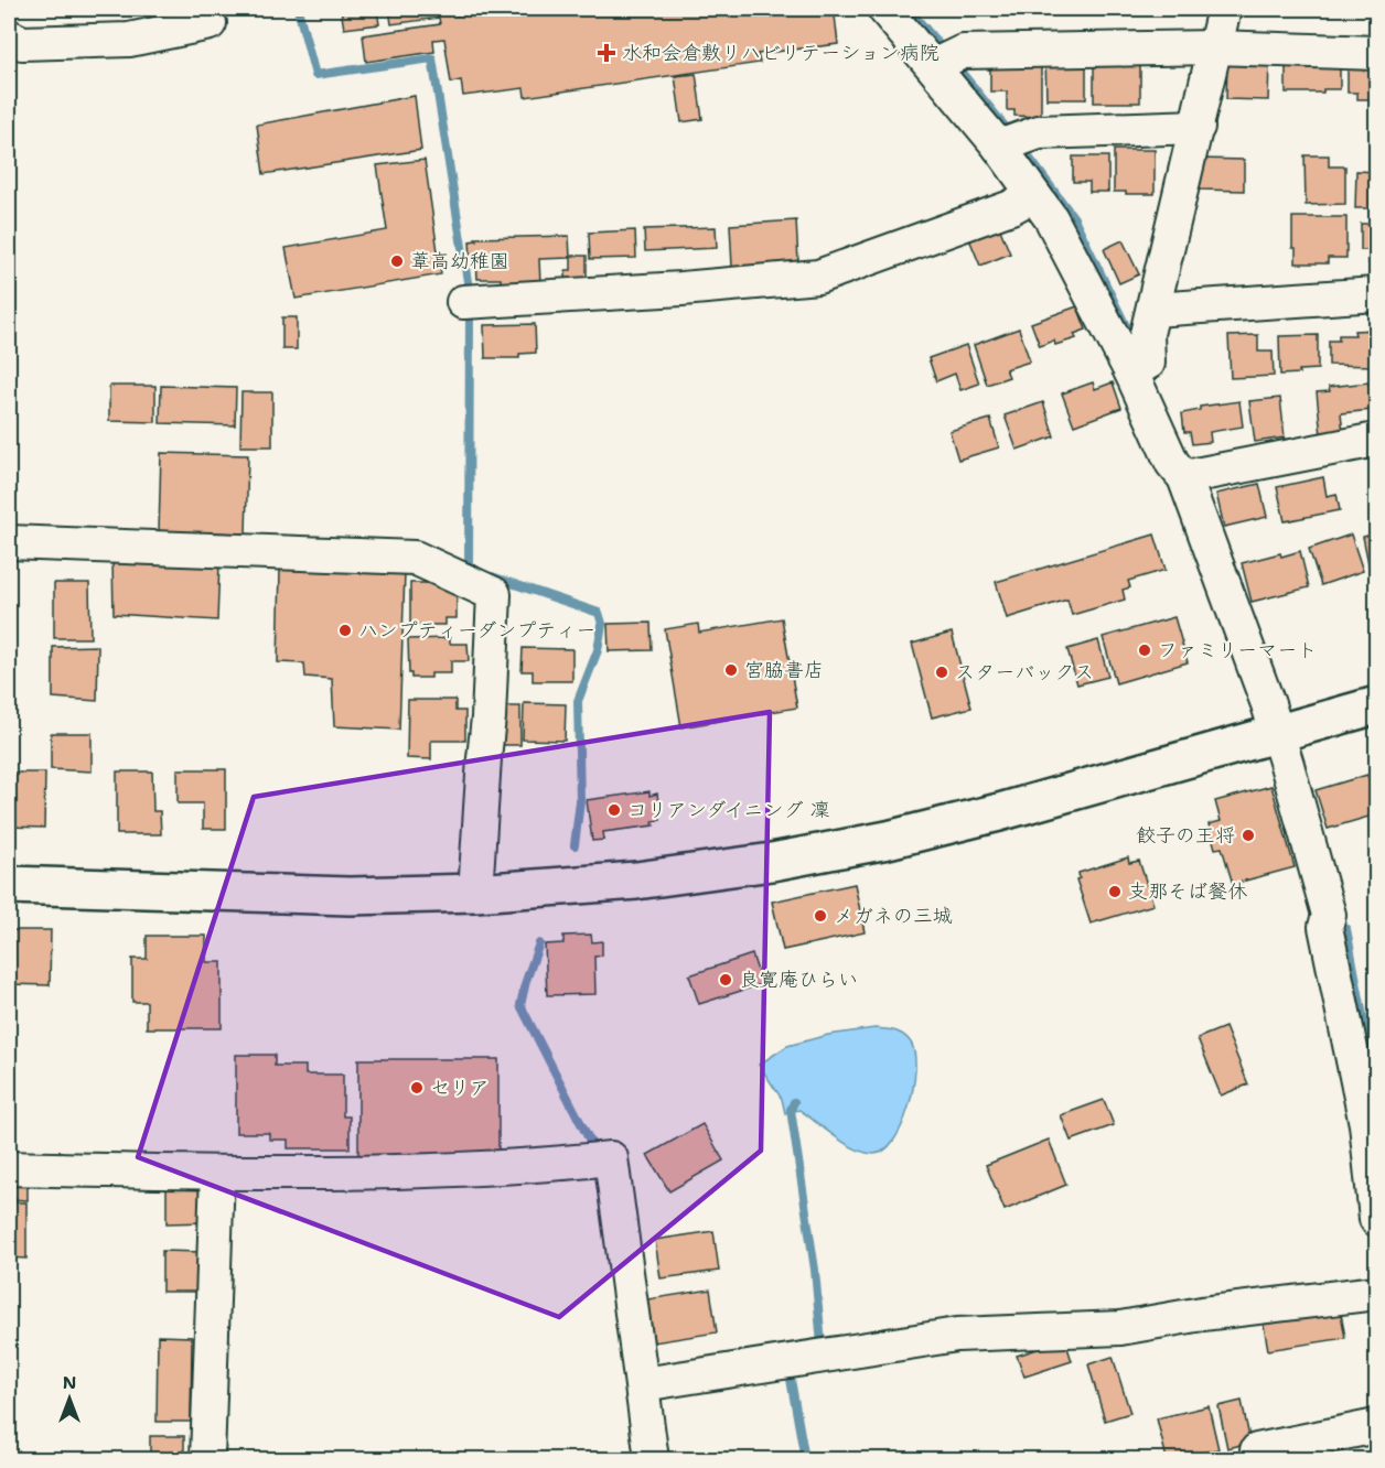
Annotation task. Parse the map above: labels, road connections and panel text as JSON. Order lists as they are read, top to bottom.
{
  "places": {
    "health": ["水和会倉敷リハビリテーション病院"],
    "other": [
      "葦高幼稚園",
      "ハンプティーダンプティー",
      "ファミリーマート",
      "宮脇書店",
      "スターバックス",
      "コリアンダイニング 凜",
      "餃子の王将",
      "支那そば餐休",
      "メガネの三城",
      "良寛庵ひらい",
      "セリア"
    ]
  },
  "north": "top"
}
